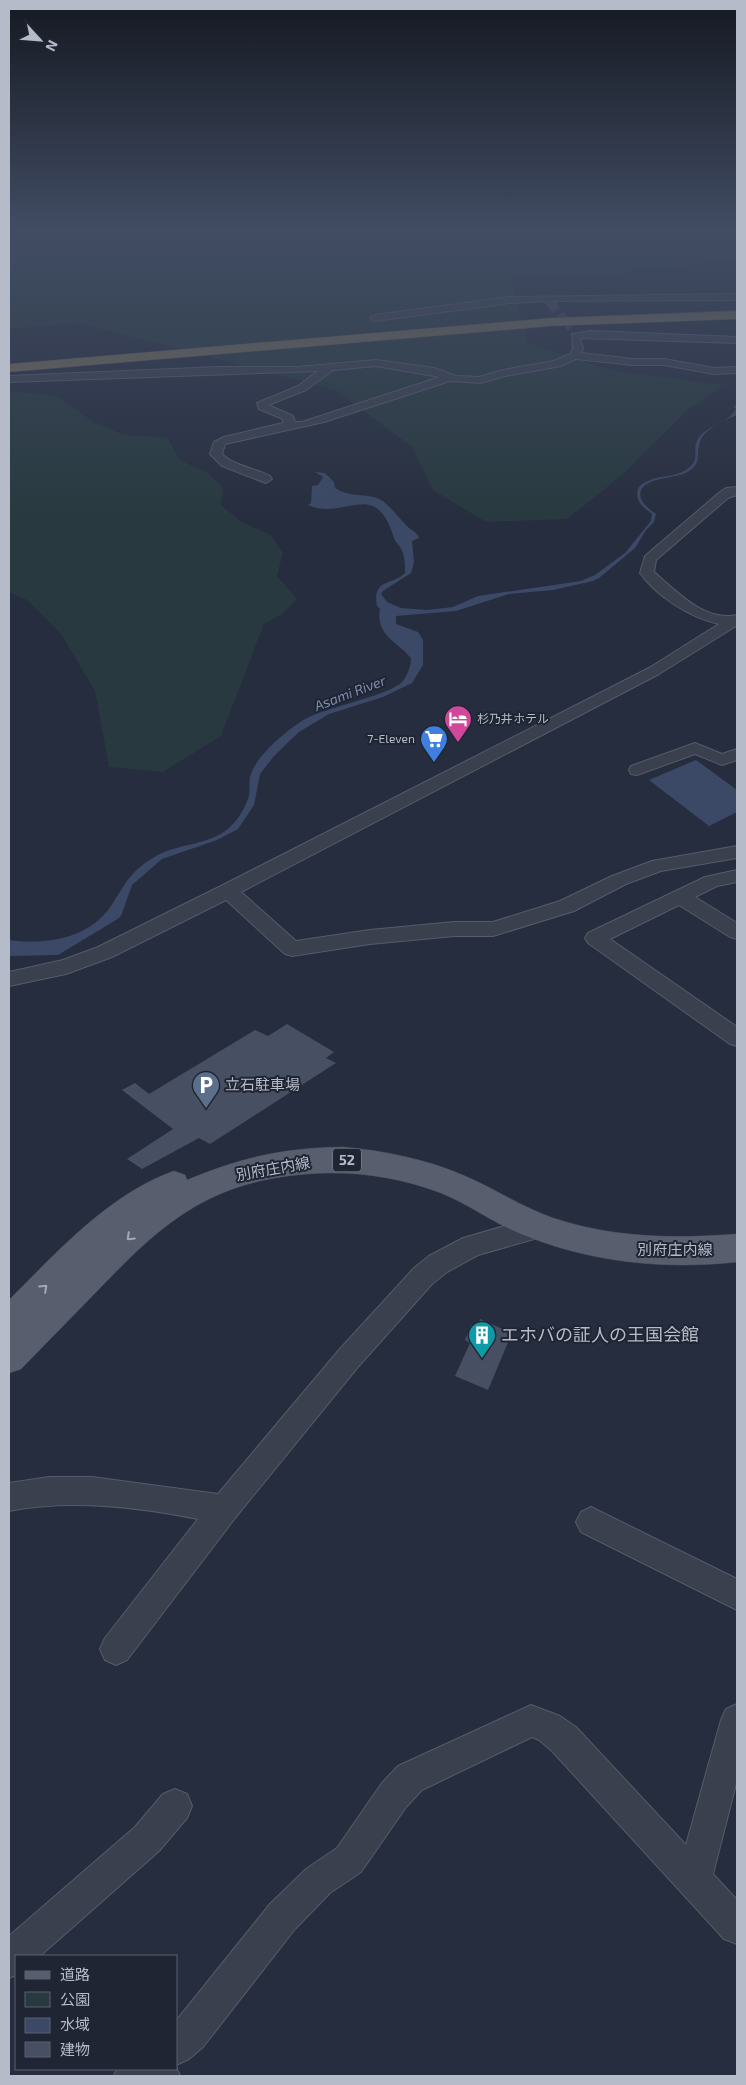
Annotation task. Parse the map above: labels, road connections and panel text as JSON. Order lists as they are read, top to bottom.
{
  "streets": {
    "main road": ["52", "別府庄内線"]
  },
  "water": ["Asami River"],
  "places": {
    "hotel": ["杉乃井ホテル"],
    "supermarket": ["7-Eleven"],
    "parking": ["立石駐車場"],
    "building": ["エホバの証人の王国会館"]
  },
  "legend": [
    "道路",
    "公園",
    "水域",
    "建物"
  ],
  "north": "bottom right"
}
